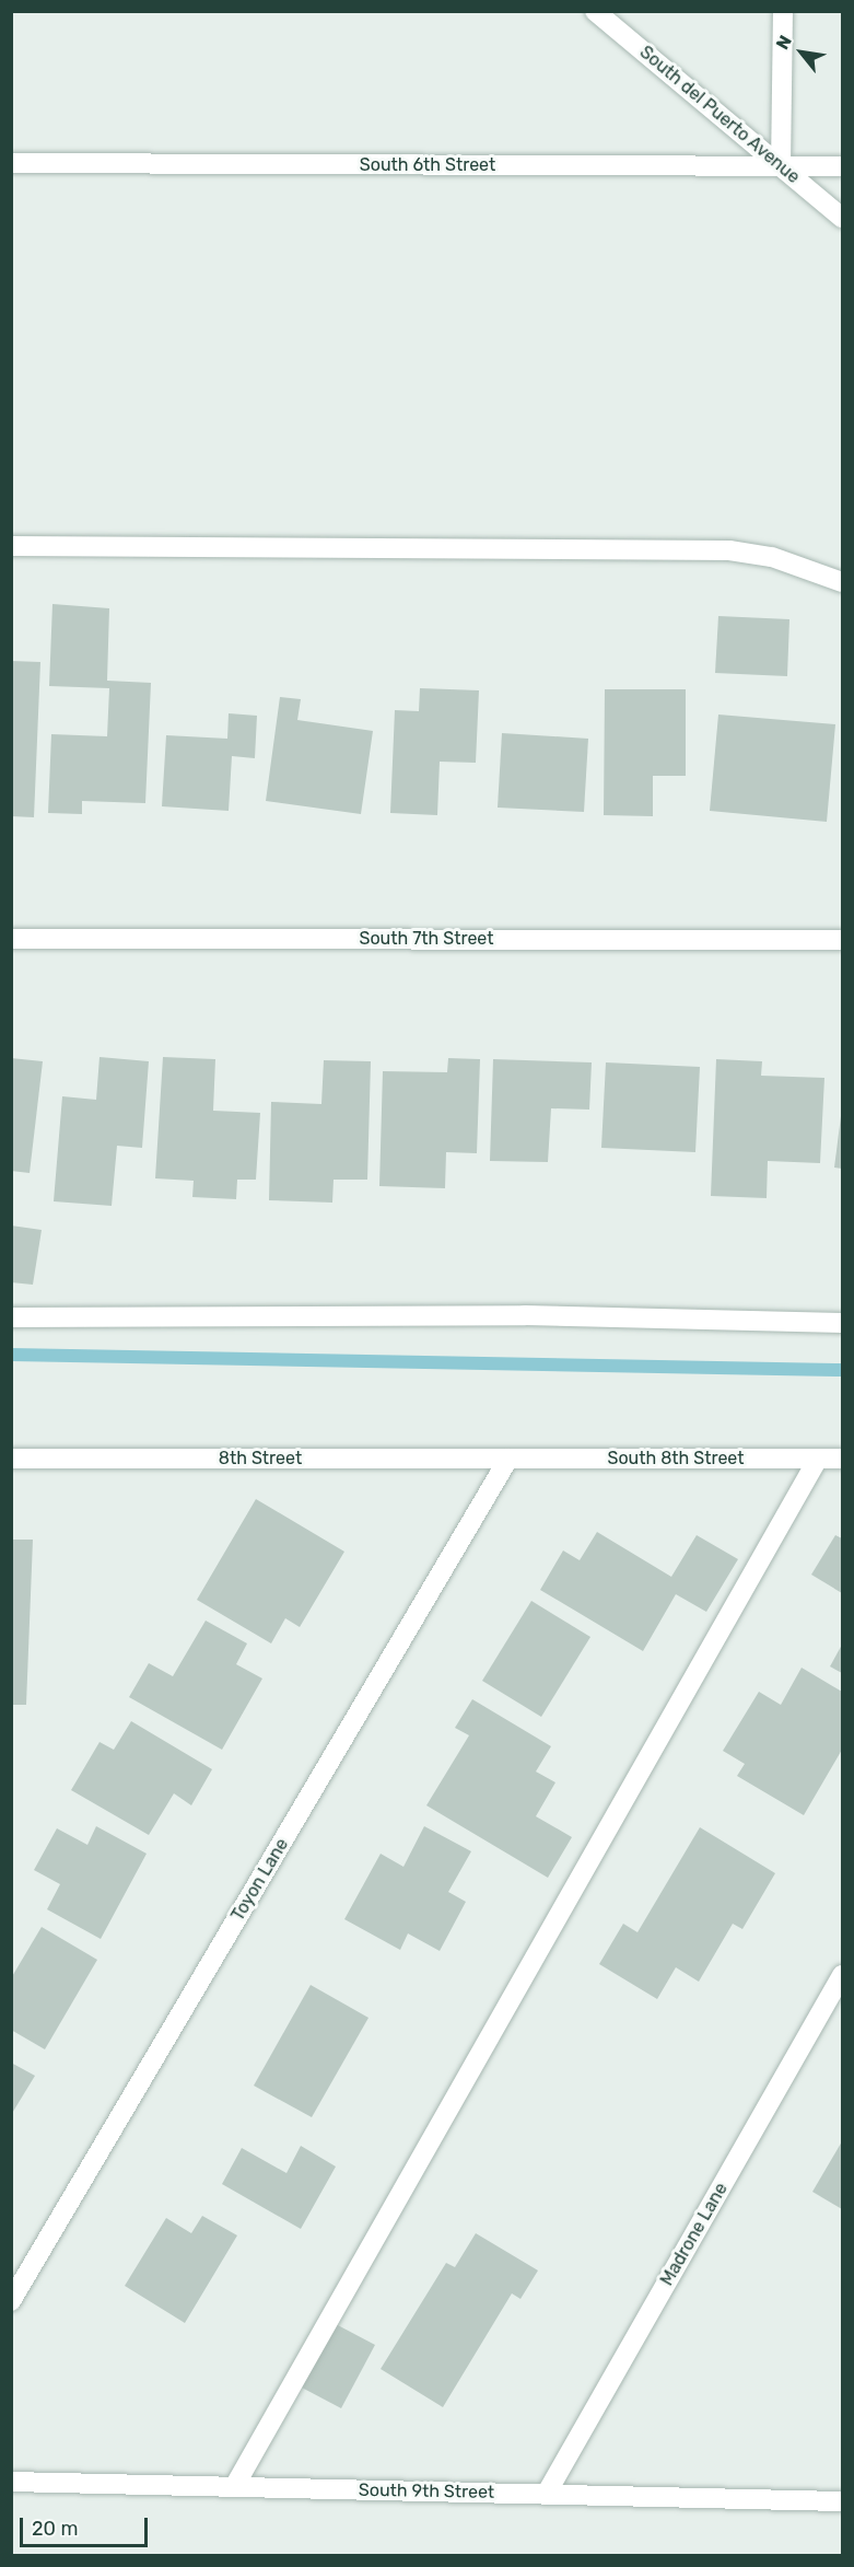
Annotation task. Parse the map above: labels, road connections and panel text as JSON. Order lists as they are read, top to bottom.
{
  "streets": {
    "street": [
      "South del Puerto Avenue",
      "South 6th Street",
      "South 7th Street",
      "8th Street",
      "South 8th Street",
      "Toyon Lane",
      "Madrone Lane",
      "South 9th Street"
    ]
  },
  "crossings": [
    ["South del Puerto Avenue", "South 6th Street"],
    ["8th Street", "South 8th Street"],
    ["8th Street", "Toyon Lane"],
    ["South 8th Street", "Toyon Lane"],
    ["Madrone Lane", "South 9th Street"]
  ],
  "scale_bar": "20 m",
  "north": "top left"
}
